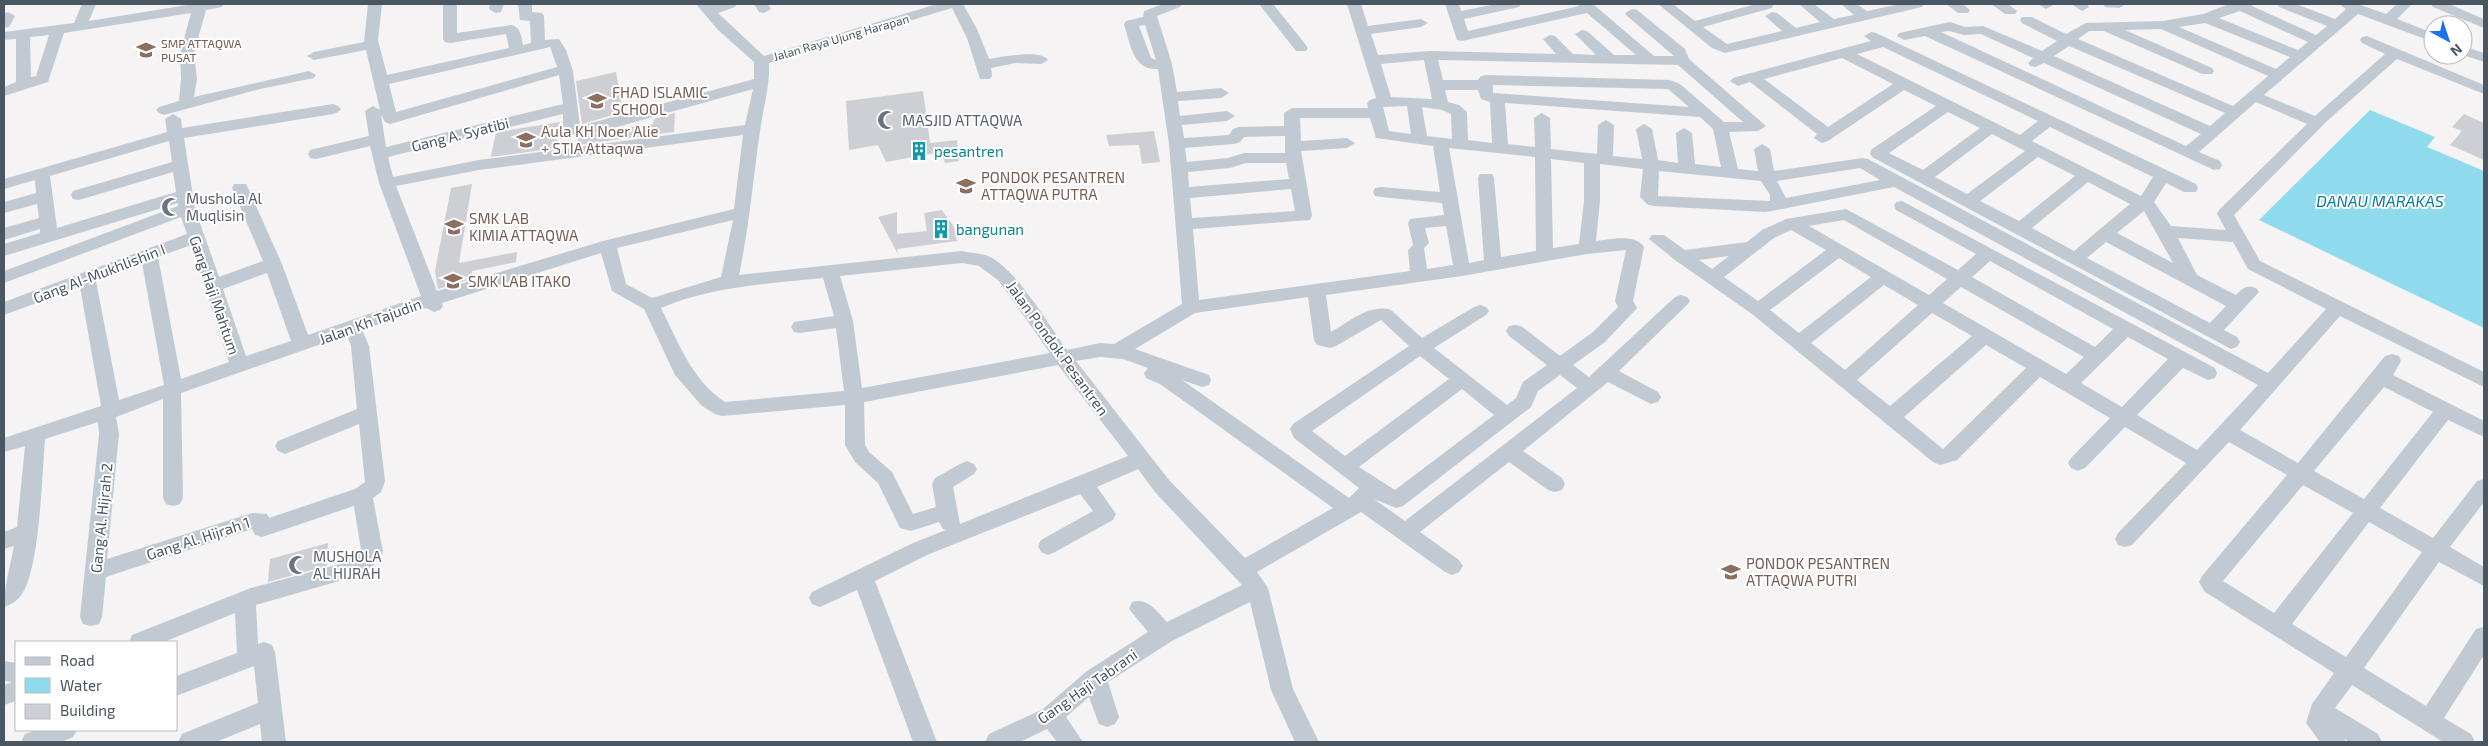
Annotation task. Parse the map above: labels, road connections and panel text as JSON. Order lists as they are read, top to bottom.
{
  "streets": {
    "street": [
      "Jalan Raya Ujung Harapan",
      "Gang A. Syatibi",
      "Gang AI-Mukhlishin I",
      "Gang Haji Mahtum",
      "Jalan Kh Tajudin",
      "Jalan Pondok Pesantren",
      "Gang Al. Hijrah 2",
      "Gang Al. Hijrah 1",
      "Gang Haji Tabrani"
    ]
  },
  "crossings": [
    ["Gang AI-Mukhlishin I", "Gang Haji Mahtum"],
    ["Gang AI-Mukhlishin I", "Gang Al. Hijrah 2"],
    ["Gang Haji Mahtum", "Jalan Kh Tajudin"],
    ["Jalan Kh Tajudin", "Gang Al. Hijrah 2"],
    ["Jalan Pondok Pesantren", "Gang Haji Tabrani"],
    ["Gang Al. Hijrah 2", "Gang Al. Hijrah 1"]
  ],
  "water": ["DANAU MARAKAS"],
  "places": {
    "school or university": [
      "SMP ATTAQWA PUSAT",
      "FHAD ISLAMIC SCHOOL",
      "Aula KH Noer Alie + STIA Attaqwa",
      "PONDOK PESANTREN ATTAQWA PUTRA",
      "SMK LAB KIMIA ATTAQWA",
      "SMK LAB ITAKO",
      "PONDOK PESANTREN ATTAQWA PUTRI"
    ],
    "mosque": ["MASJID ATTAQWA", "Mushola Al Muqlisin", "MUSHOLA AL HIJRAH"],
    "building": ["pesantren", "bangunan"]
  },
  "legend": ["Road", "Water", "Building"],
  "north": "bottom right"
}
